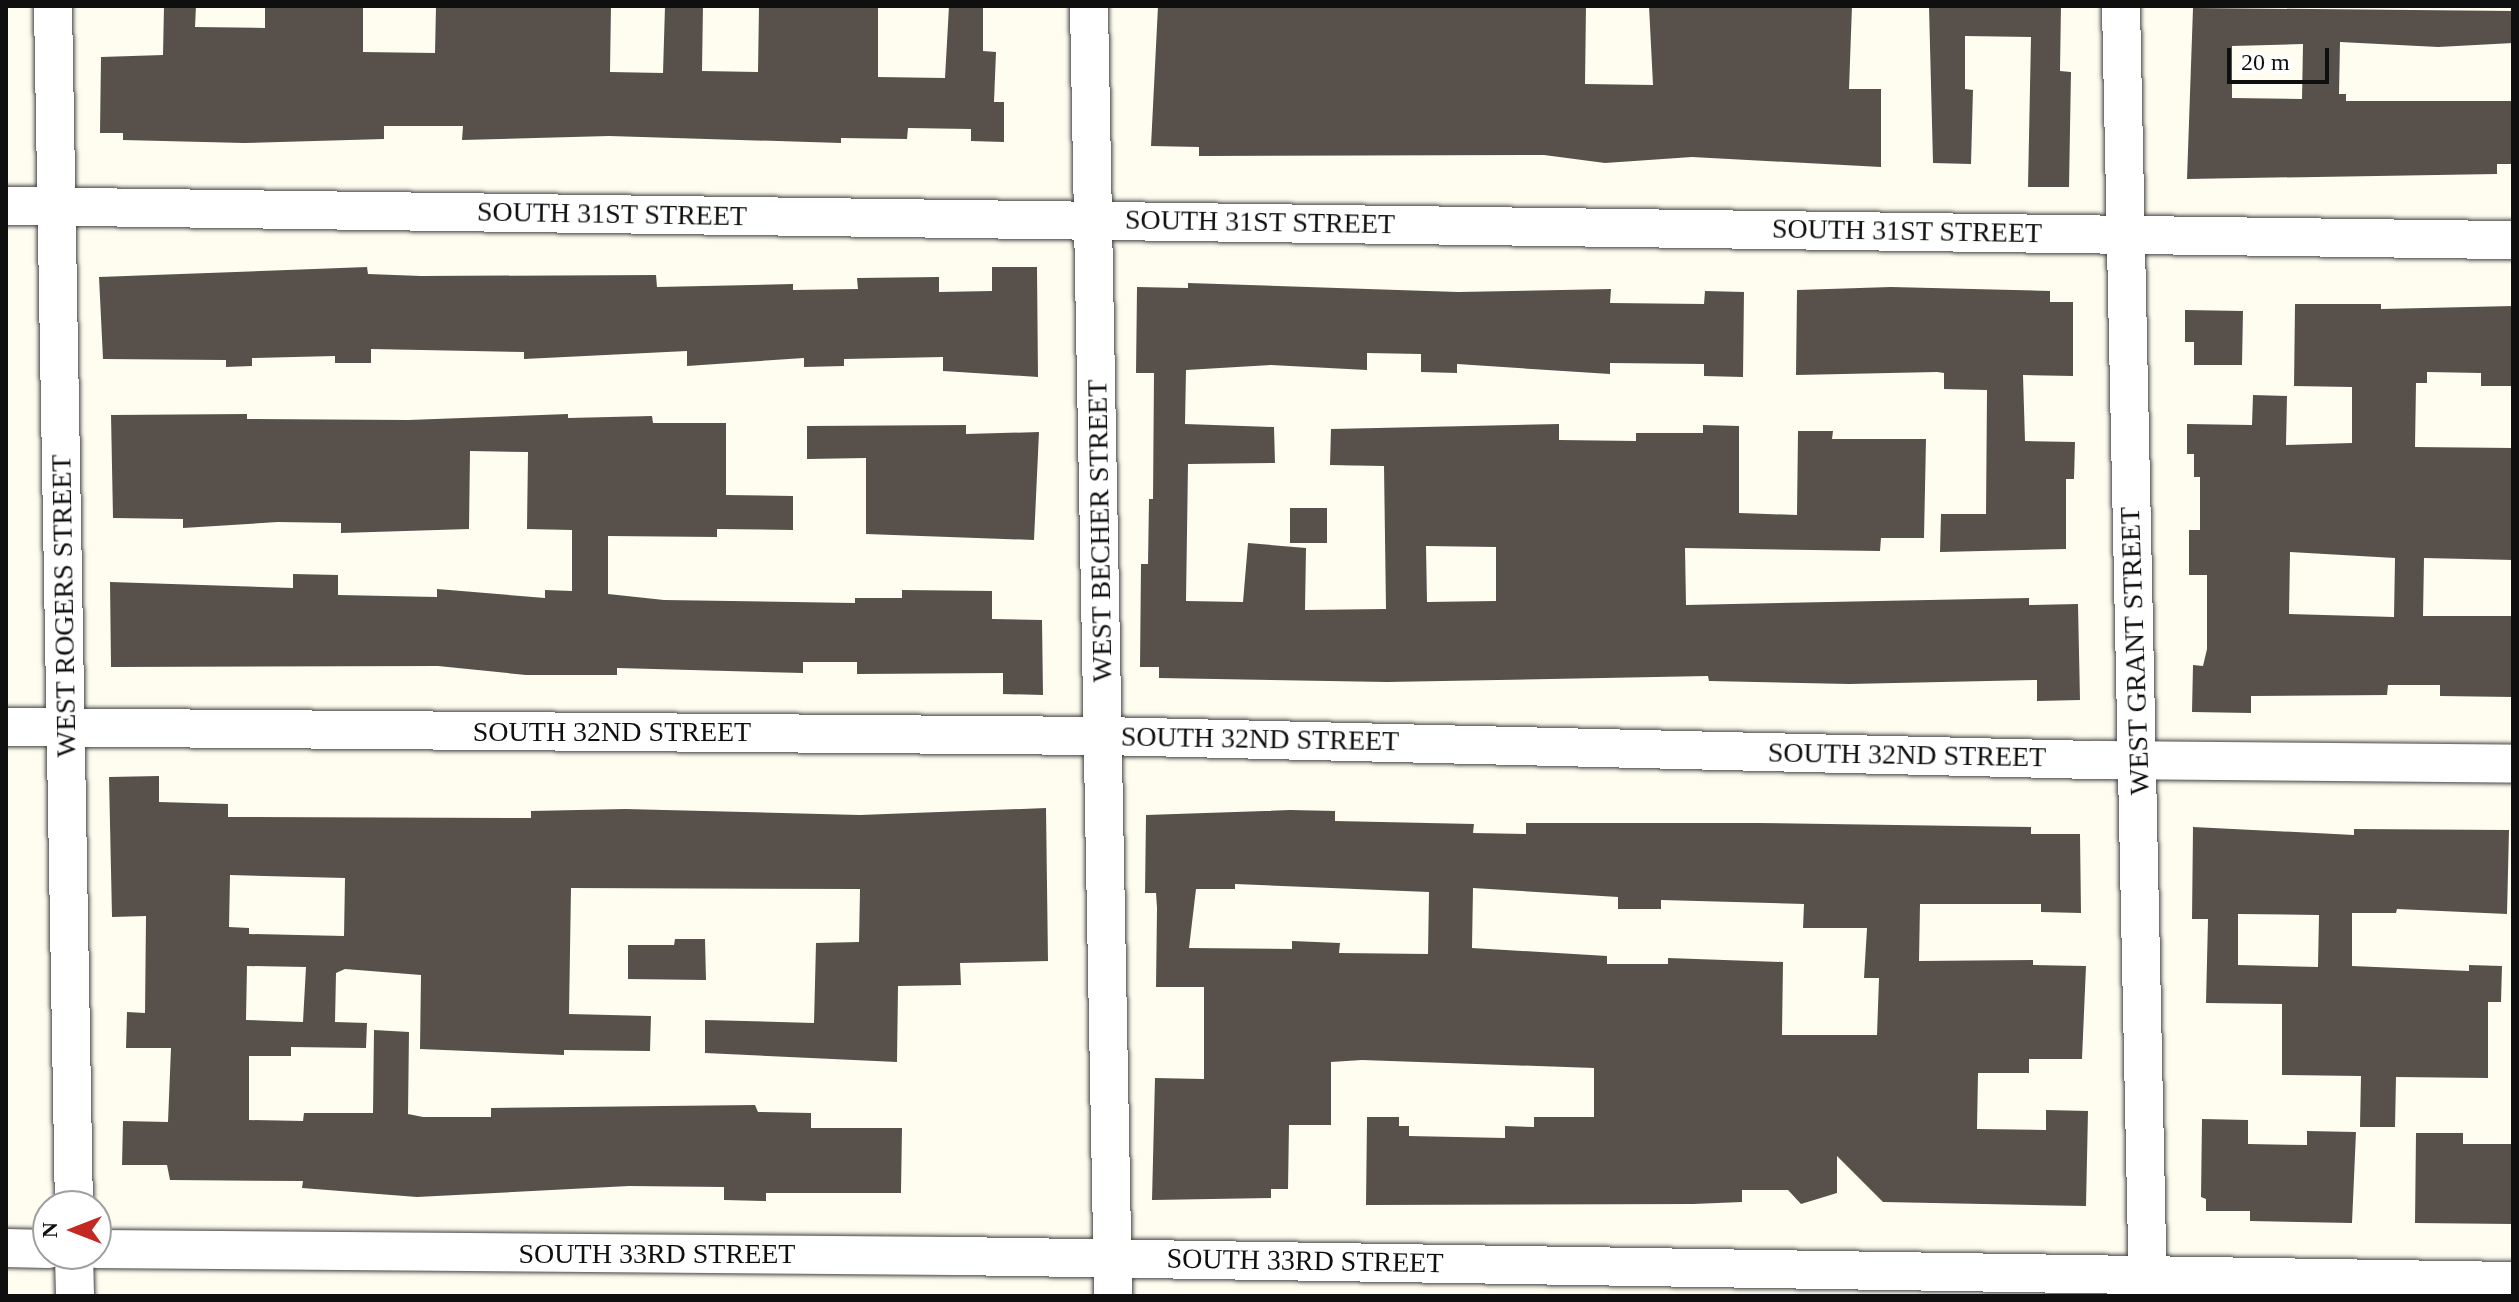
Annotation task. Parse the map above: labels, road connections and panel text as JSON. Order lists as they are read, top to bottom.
{
  "streets": {
    "street": [
      "SOUTH 31ST STREET",
      "WEST BECHER STREET",
      "WEST ROGERS STREET",
      "WEST GRANT STREET",
      "SOUTH 32ND STREET",
      "SOUTH 33RD STREET"
    ]
  },
  "crossings": [
    ["SOUTH 31ST STREET", "WEST BECHER STREET"],
    ["SOUTH 31ST STREET", "WEST ROGERS STREET"],
    ["SOUTH 31ST STREET", "WEST GRANT STREET"],
    ["WEST BECHER STREET", "SOUTH 32ND STREET"],
    ["WEST BECHER STREET", "SOUTH 33RD STREET"],
    ["WEST ROGERS STREET", "SOUTH 32ND STREET"],
    ["WEST GRANT STREET", "SOUTH 32ND STREET"],
    ["WEST GRANT STREET", "SOUTH 33RD STREET"]
  ],
  "scale_bar": "20 m",
  "north": "left"
}
